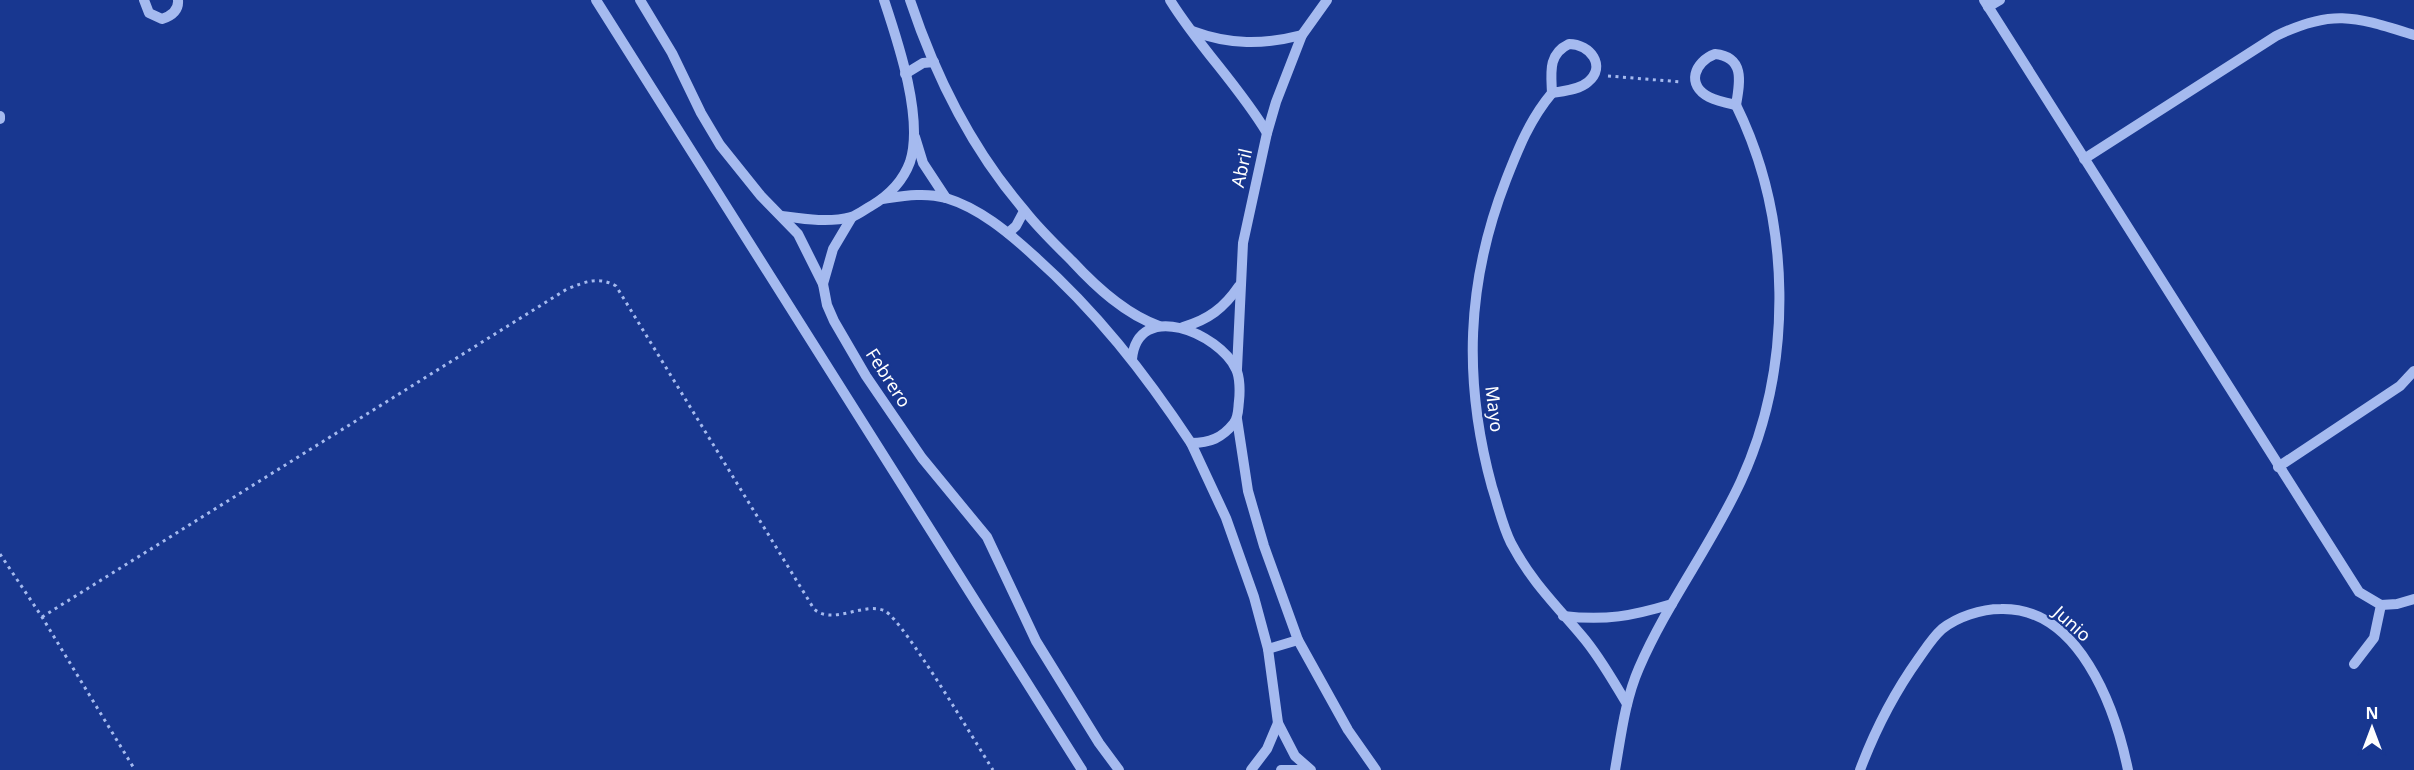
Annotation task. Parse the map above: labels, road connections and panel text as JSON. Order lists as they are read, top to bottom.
{
  "streets": {
    "street": [
      "Abril",
      "Febrero",
      "Mayo",
      "Junio"
    ]
  },
  "north": "top"
}
